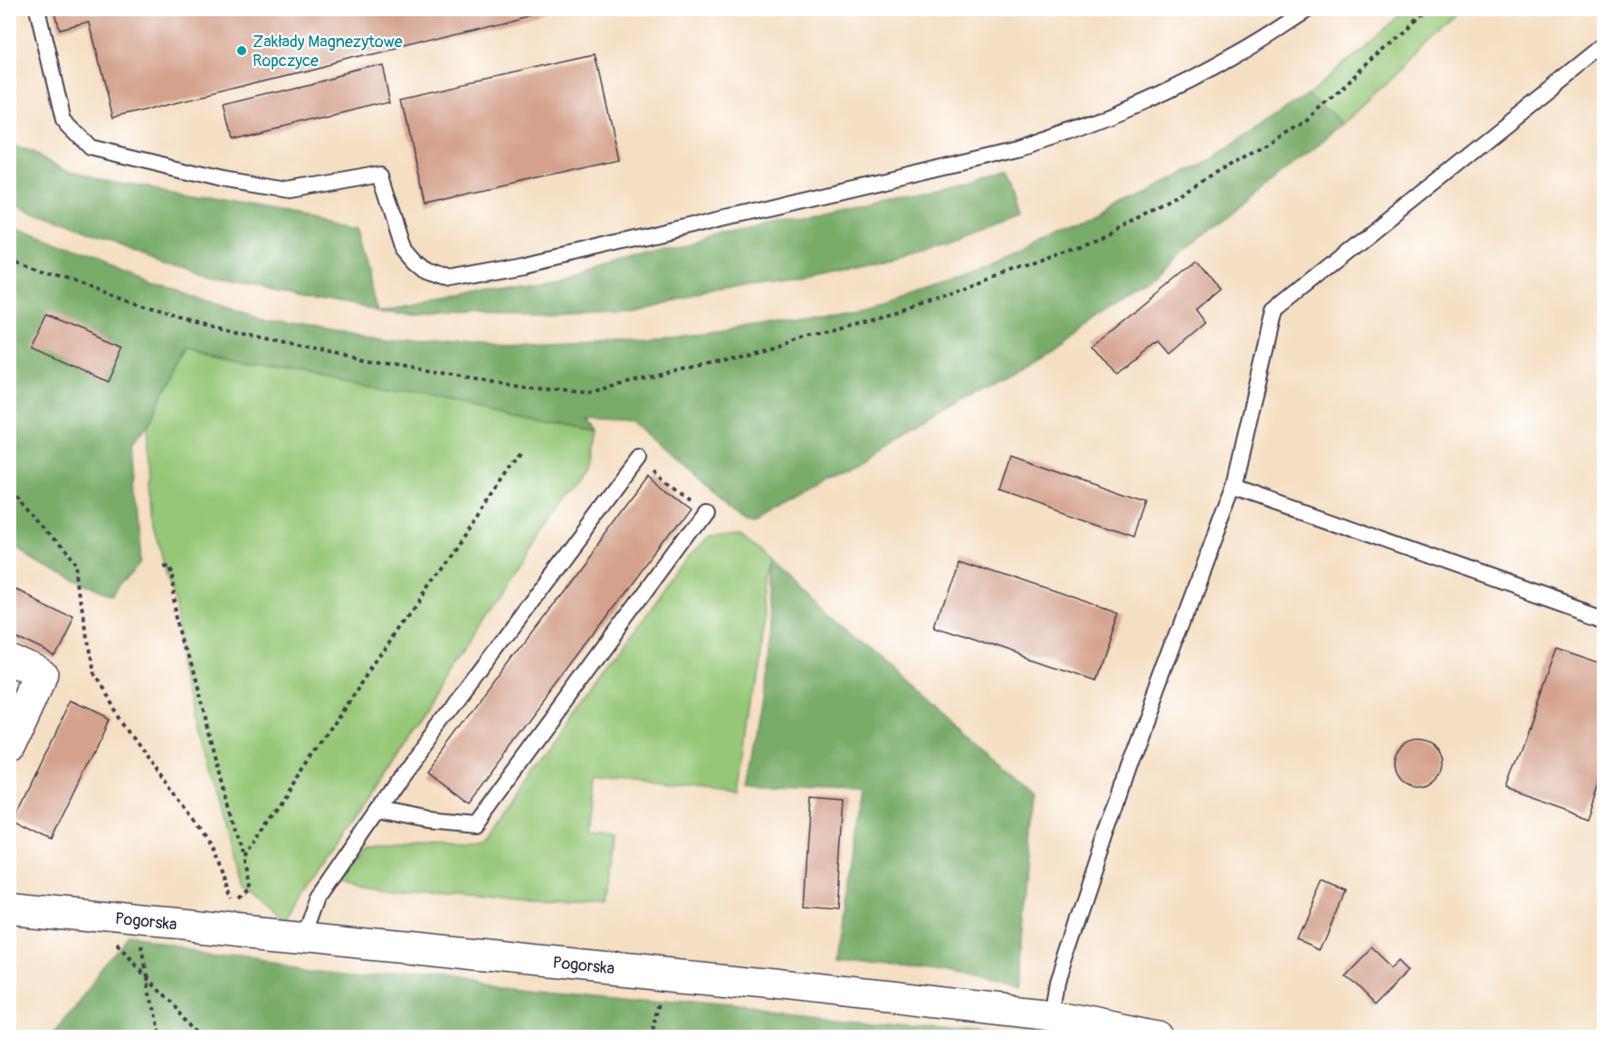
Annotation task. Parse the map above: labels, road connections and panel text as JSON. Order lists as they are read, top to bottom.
{
  "streets": {
    "street": ["Pogorska"]
  },
  "places": ["Zakłady Magnezytowe Ropczyce"]
}
